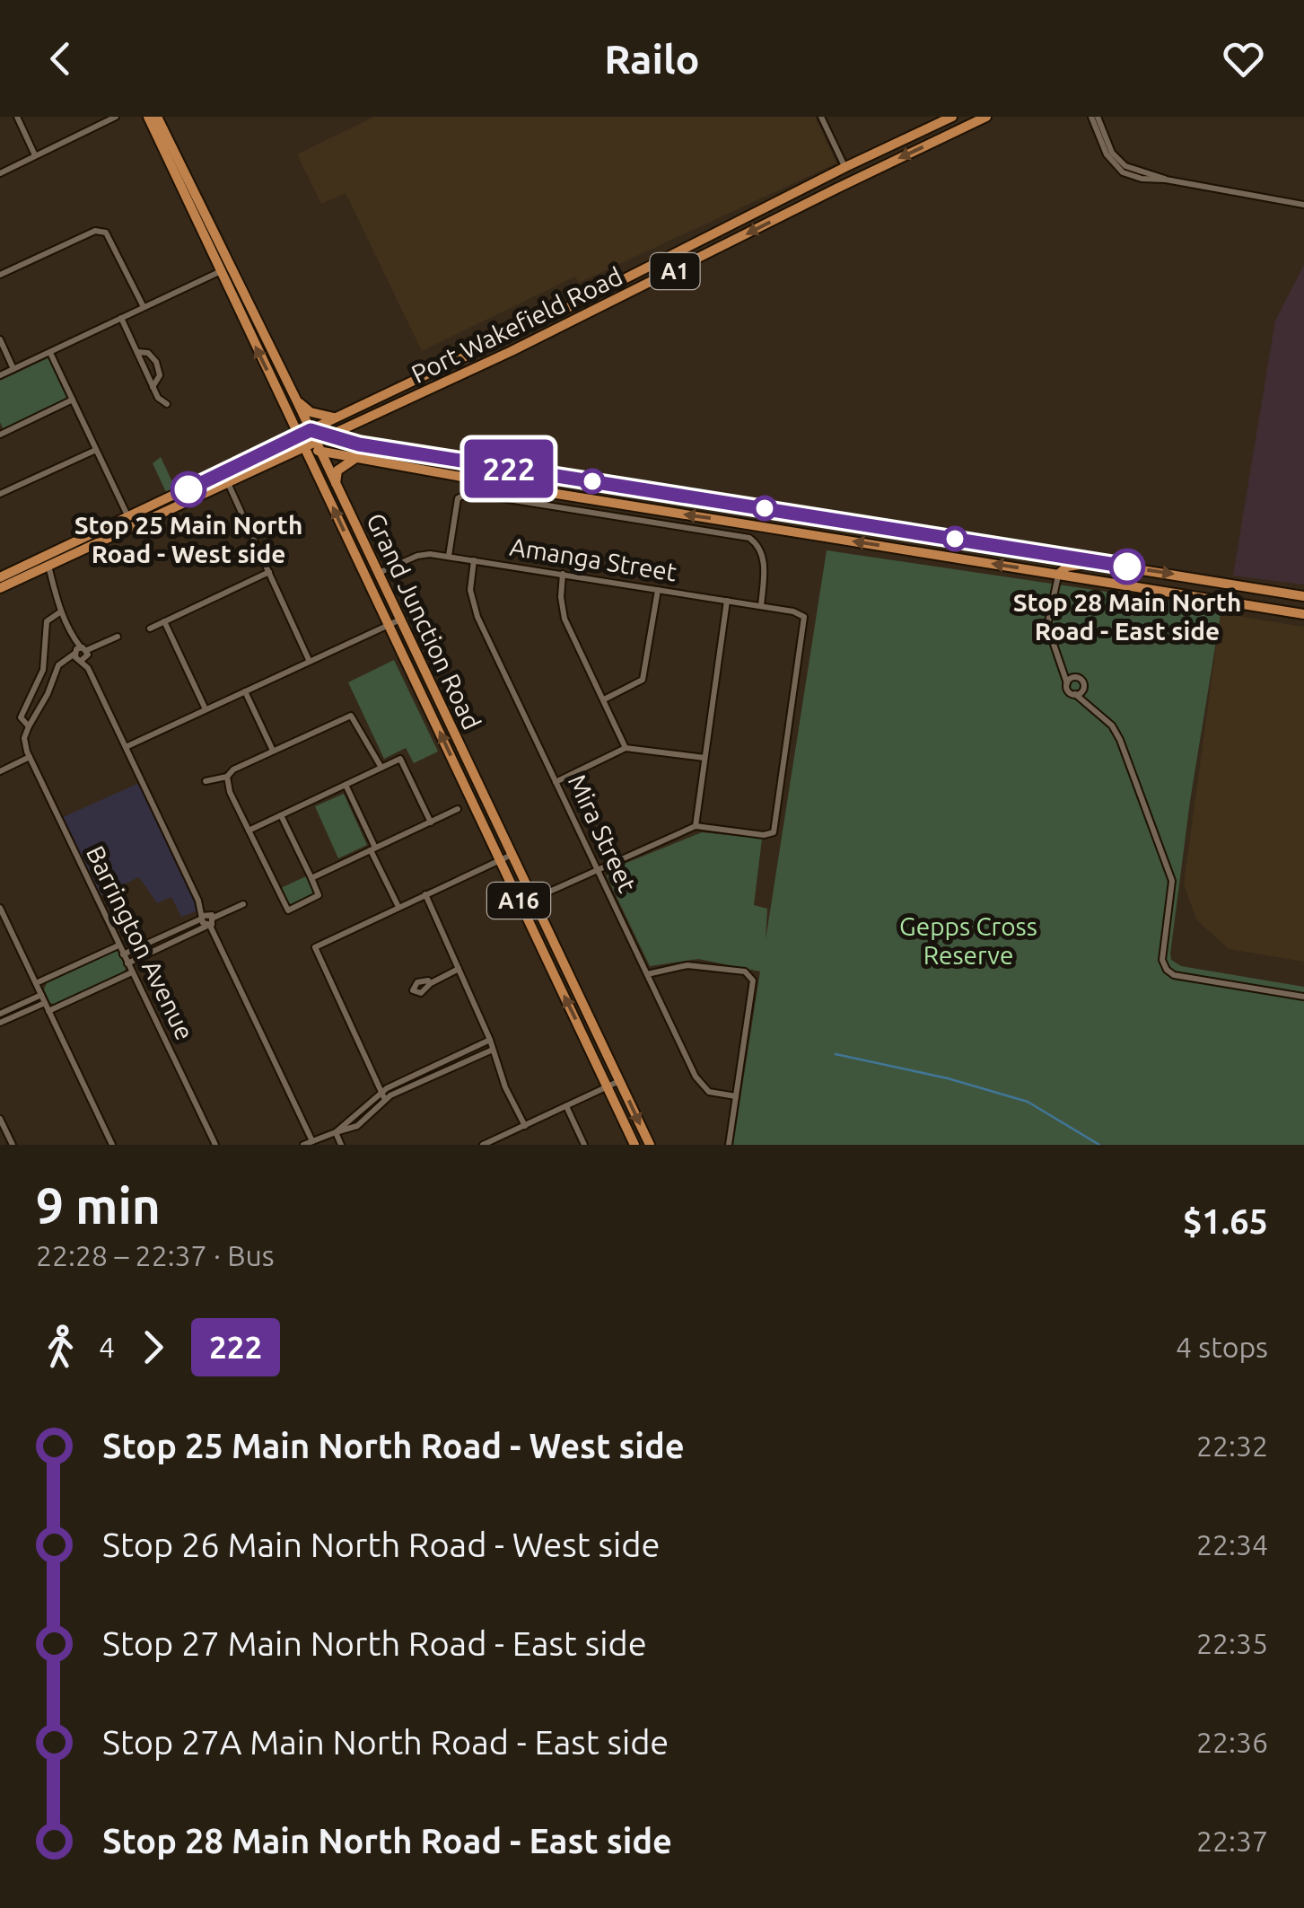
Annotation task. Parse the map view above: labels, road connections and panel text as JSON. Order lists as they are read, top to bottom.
{
  "streets": {
    "highway": [
      "A1",
      "Port Wakefield Road",
      "Grand Junction Road",
      "A16"
    ],
    "street": ["Amanga Street", "Mira Street", "Barrington Avenue"]
  },
  "crossings": [
    ["A1", "Port Wakefield Road"],
    ["A1", "Grand Junction Road"],
    ["Port Wakefield Road", "Grand Junction Road"],
    ["Amanga Street", "Grand Junction Road"],
    ["Amanga Street", "Mira Street"]
  ],
  "parks": ["Gepps Cross Reserve"],
  "places": ["Stop 25 Main North Road - West side", "Stop 28 Main North Road - East side"],
  "lines": ["bus line 222"],
  "page": {
    "header": "Railo",
    "on_map": "222",
    "heading": ["9 min", "22:28 – 22:37 · Bus", "$1.65"],
    "legs": ["4", "222", "4 stops"],
    "list": [
      {
        "name": "Stop 25 Main North Road - West side",
        "value": "22:32"
      },
      {
        "name": "Stop 26 Main North Road - West side",
        "value": "22:34"
      },
      {
        "name": "Stop 27 Main North Road - East side",
        "value": "22:35"
      },
      {
        "name": "Stop 27A Main North Road - East side",
        "value": "22:36"
      },
      {
        "name": "Stop 28 Main North Road - East side",
        "value": "22:37"
      }
    ]
  }
}
